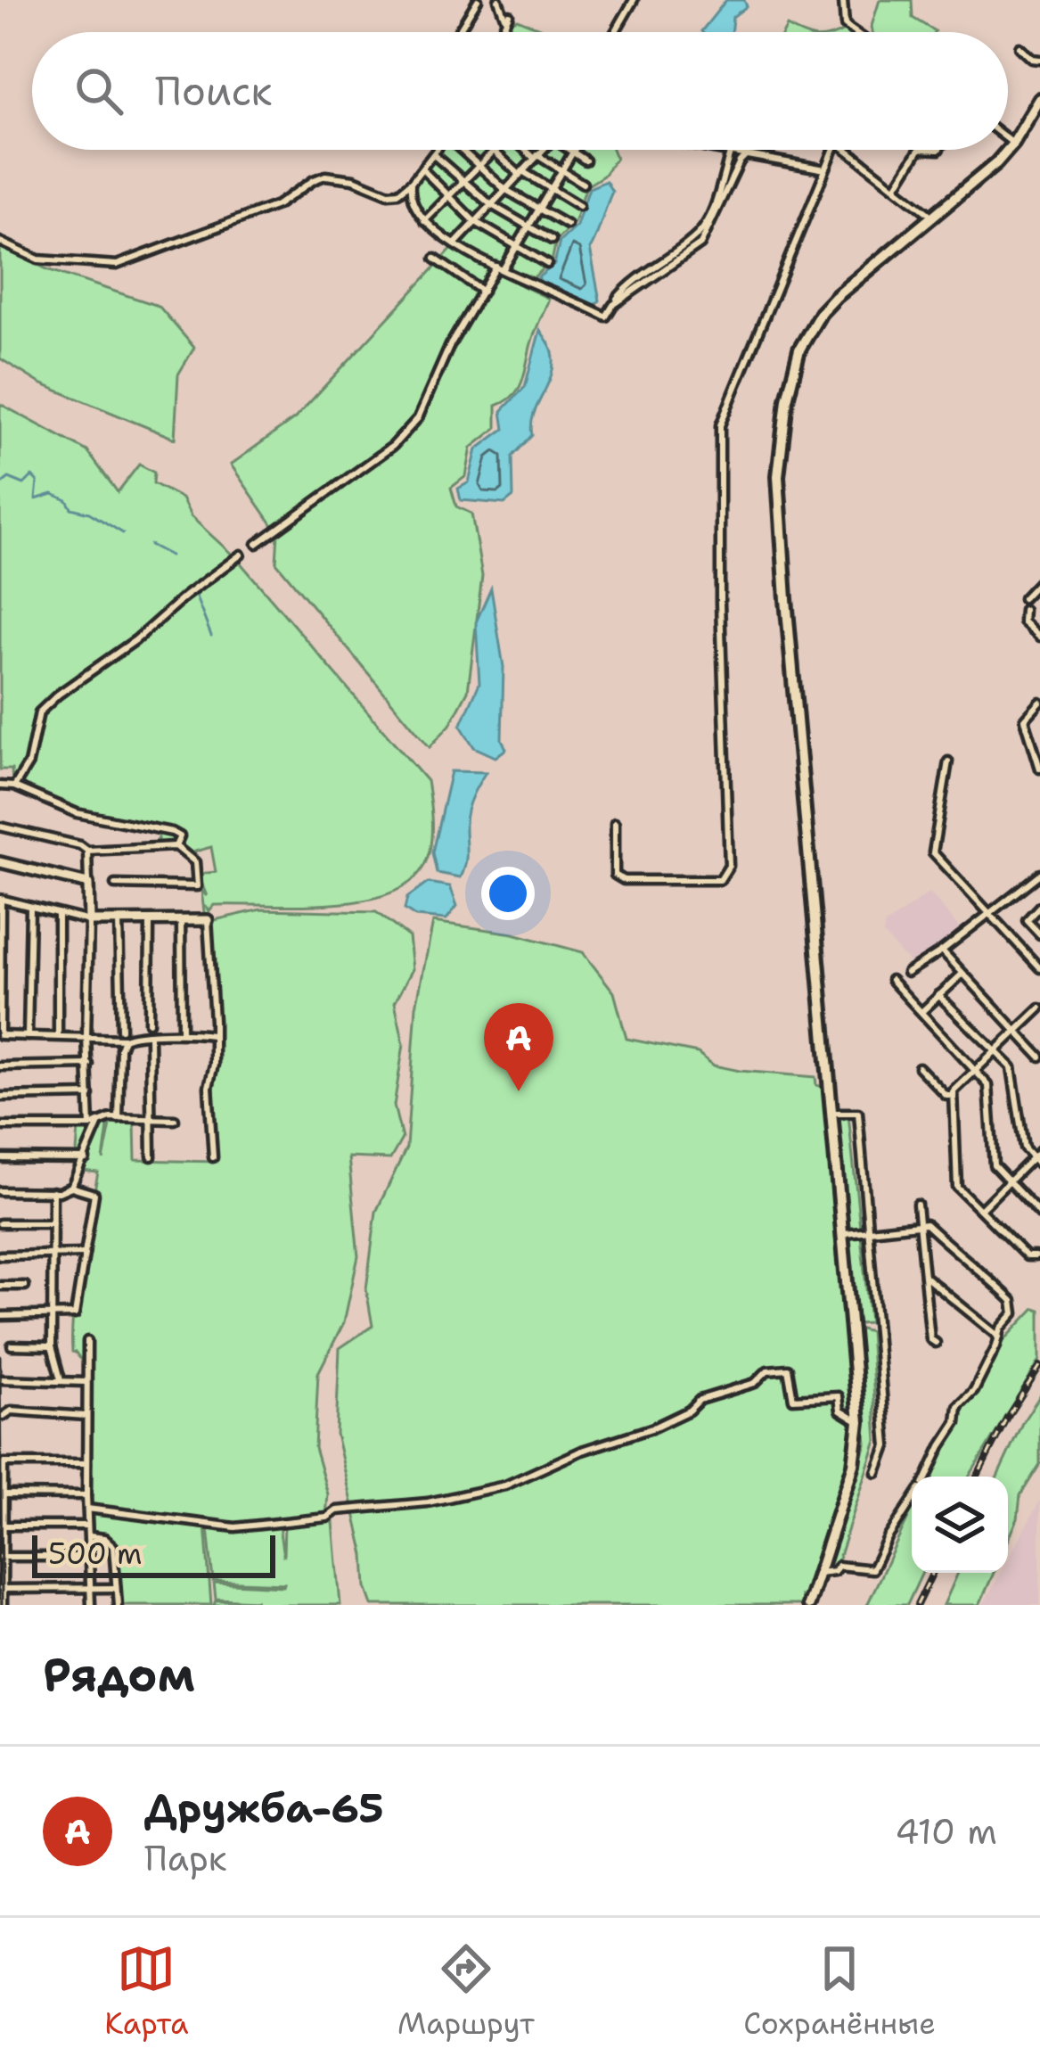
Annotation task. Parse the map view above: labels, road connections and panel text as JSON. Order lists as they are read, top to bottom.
{
  "scale_bar": "500 m",
  "page": {
    "search": "Поиск",
    "pins": "A",
    "scale": "500 m",
    "heading": "Рядом",
    "list": [
      {
        "mark": "A",
        "name": "Дружба-65",
        "note": "Парк",
        "value": "410 m"
      }
    ],
    "nav": ["Карта", "Маршрут", "Сохранённые"]
  }
}
